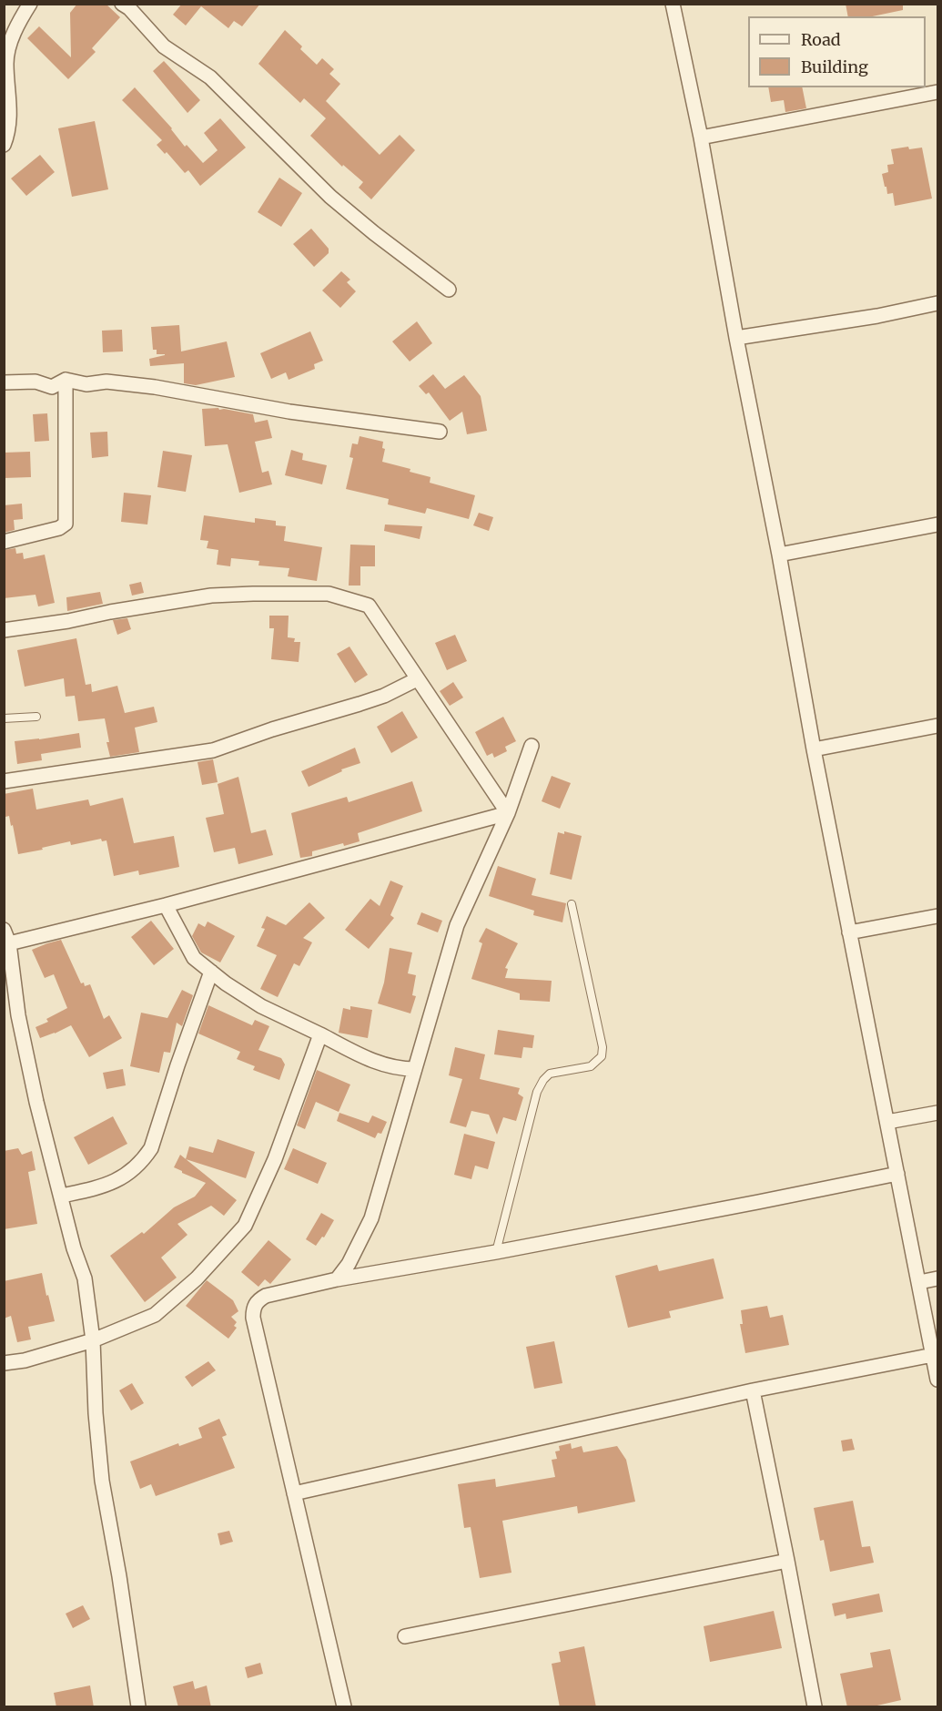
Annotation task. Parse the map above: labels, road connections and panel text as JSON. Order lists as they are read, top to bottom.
{
  "legend": ["Road", "Building"]
}
